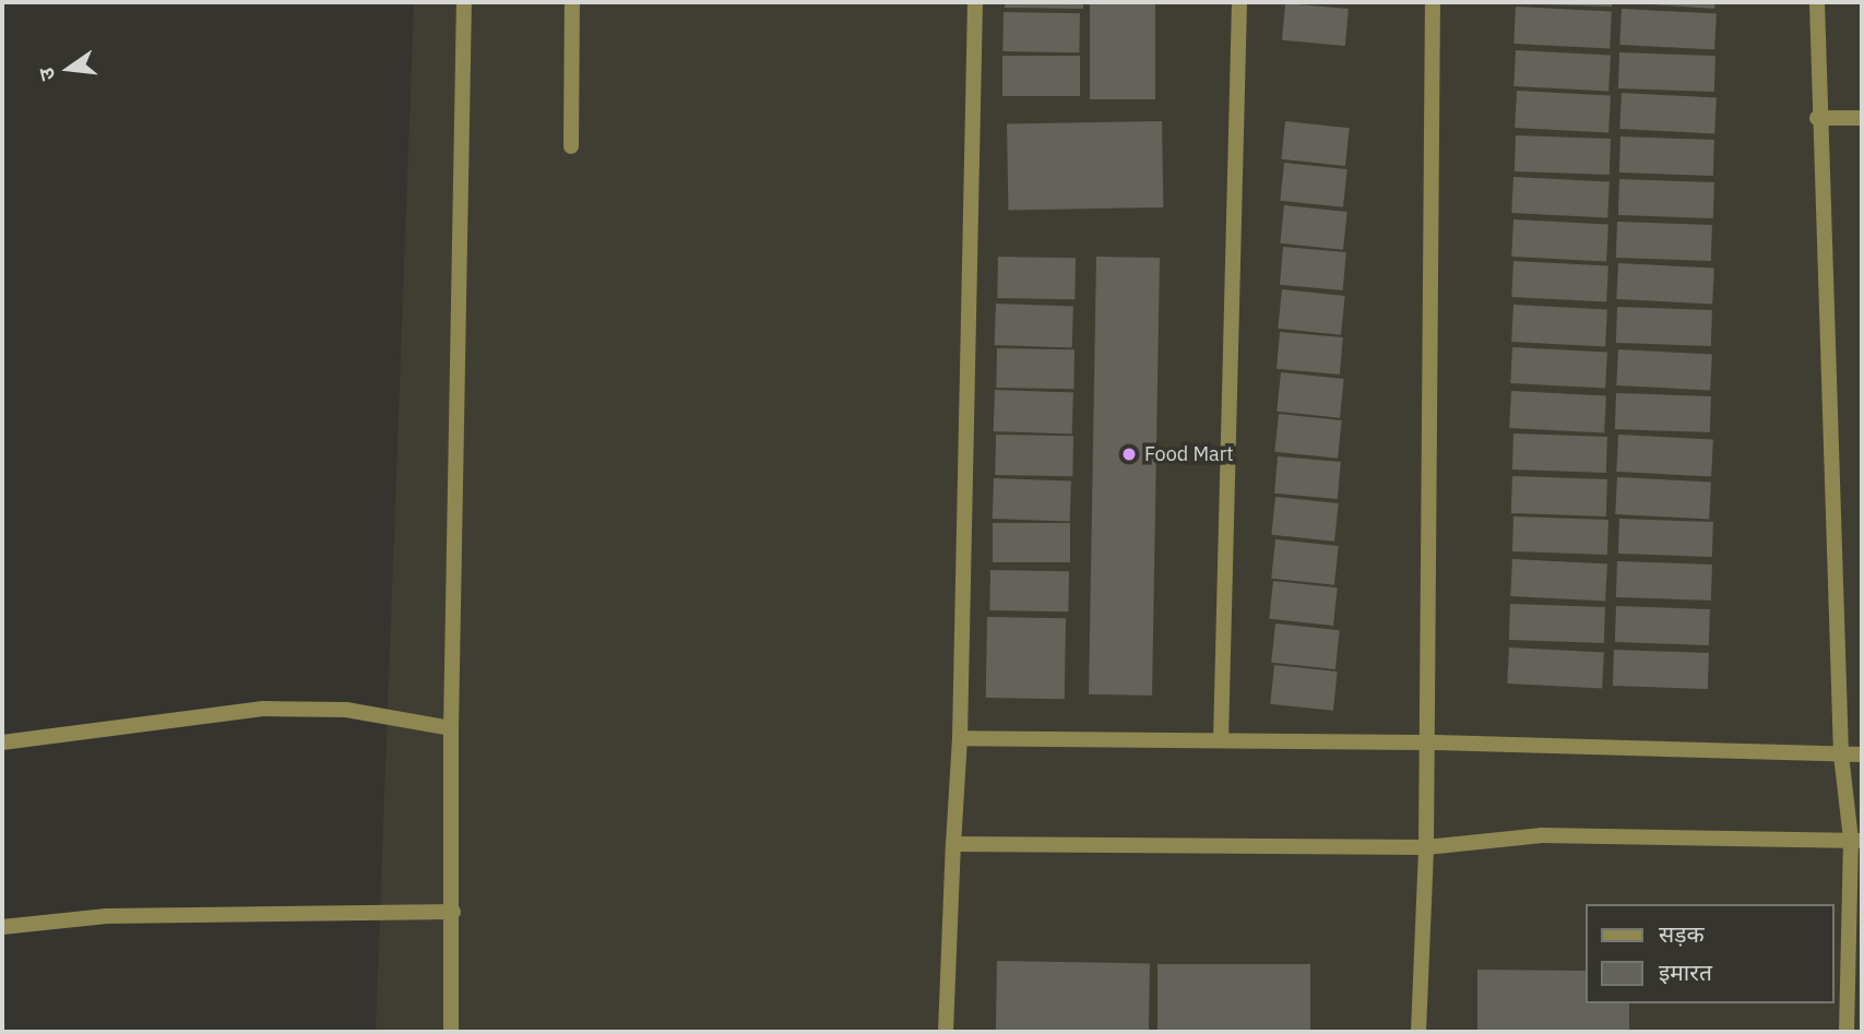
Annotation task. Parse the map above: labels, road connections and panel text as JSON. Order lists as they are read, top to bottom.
{
  "places": ["Food Mart"],
  "legend": ["सड़क", "इमारत"],
  "north": "left"
}
